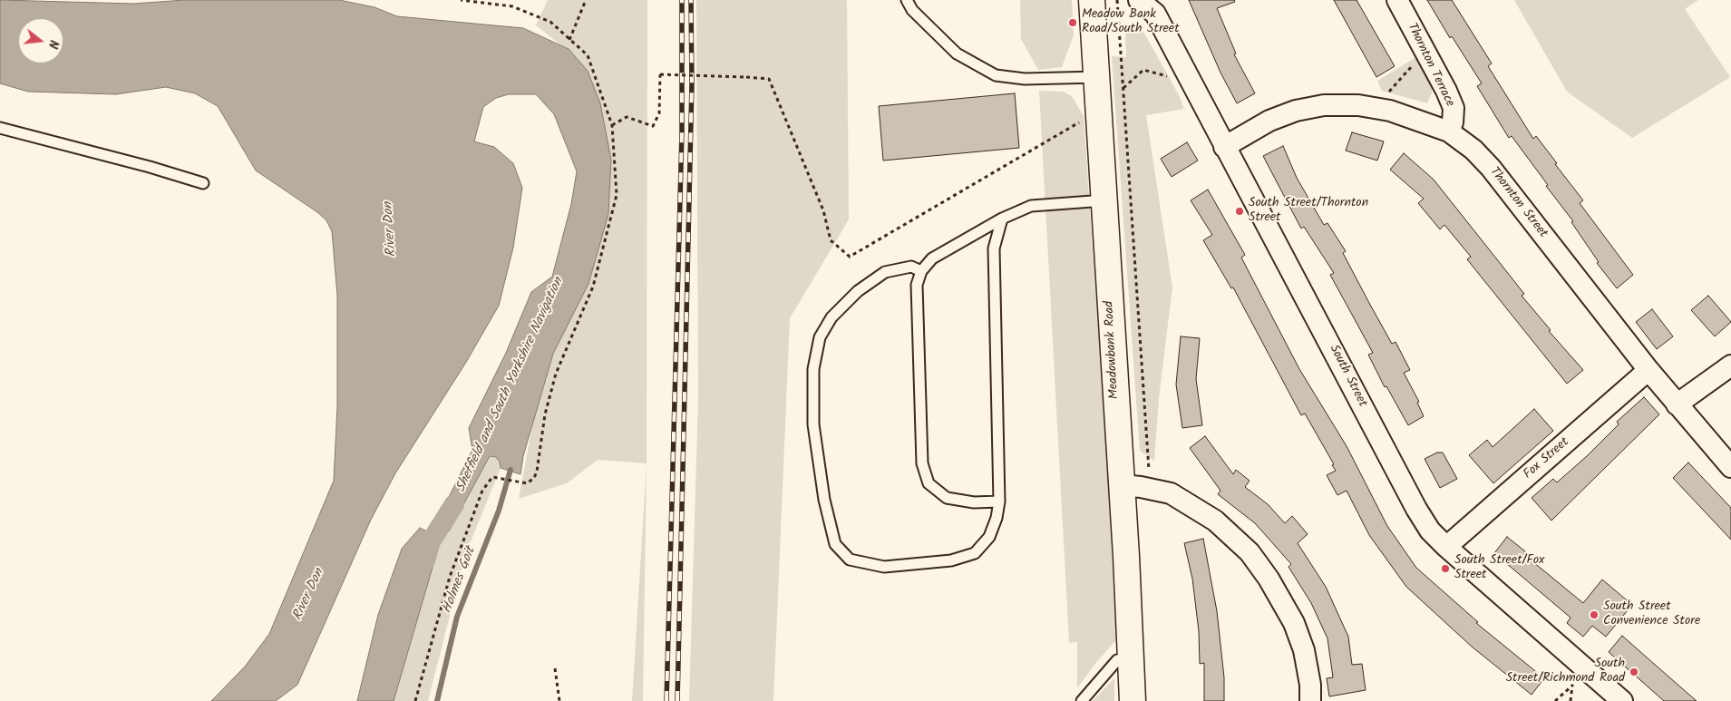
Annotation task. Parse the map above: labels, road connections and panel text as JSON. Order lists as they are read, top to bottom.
{
  "streets": {
    "main road": ["Meadowbank Road"],
    "street": [
      "Thornton Terrace",
      "Thornton Street",
      "South Street",
      "Fox Street"
    ]
  },
  "crossings": [
    ["Thornton Terrace", "Thornton Street"],
    ["Thornton Street", "South Street"],
    ["Thornton Street", "Fox Street"],
    ["South Street", "Fox Street"]
  ],
  "water": ["River Don", "Sheffield and South Yorkshire Navigation", "Holmes Goit"],
  "places": [
    "Meadow Bank Road/South Street",
    "South Street/Thornton Street",
    "South Street/Fox Street",
    "South Street Convenience Store",
    "South Street/Richmond Road"
  ],
  "north": "right"
}
